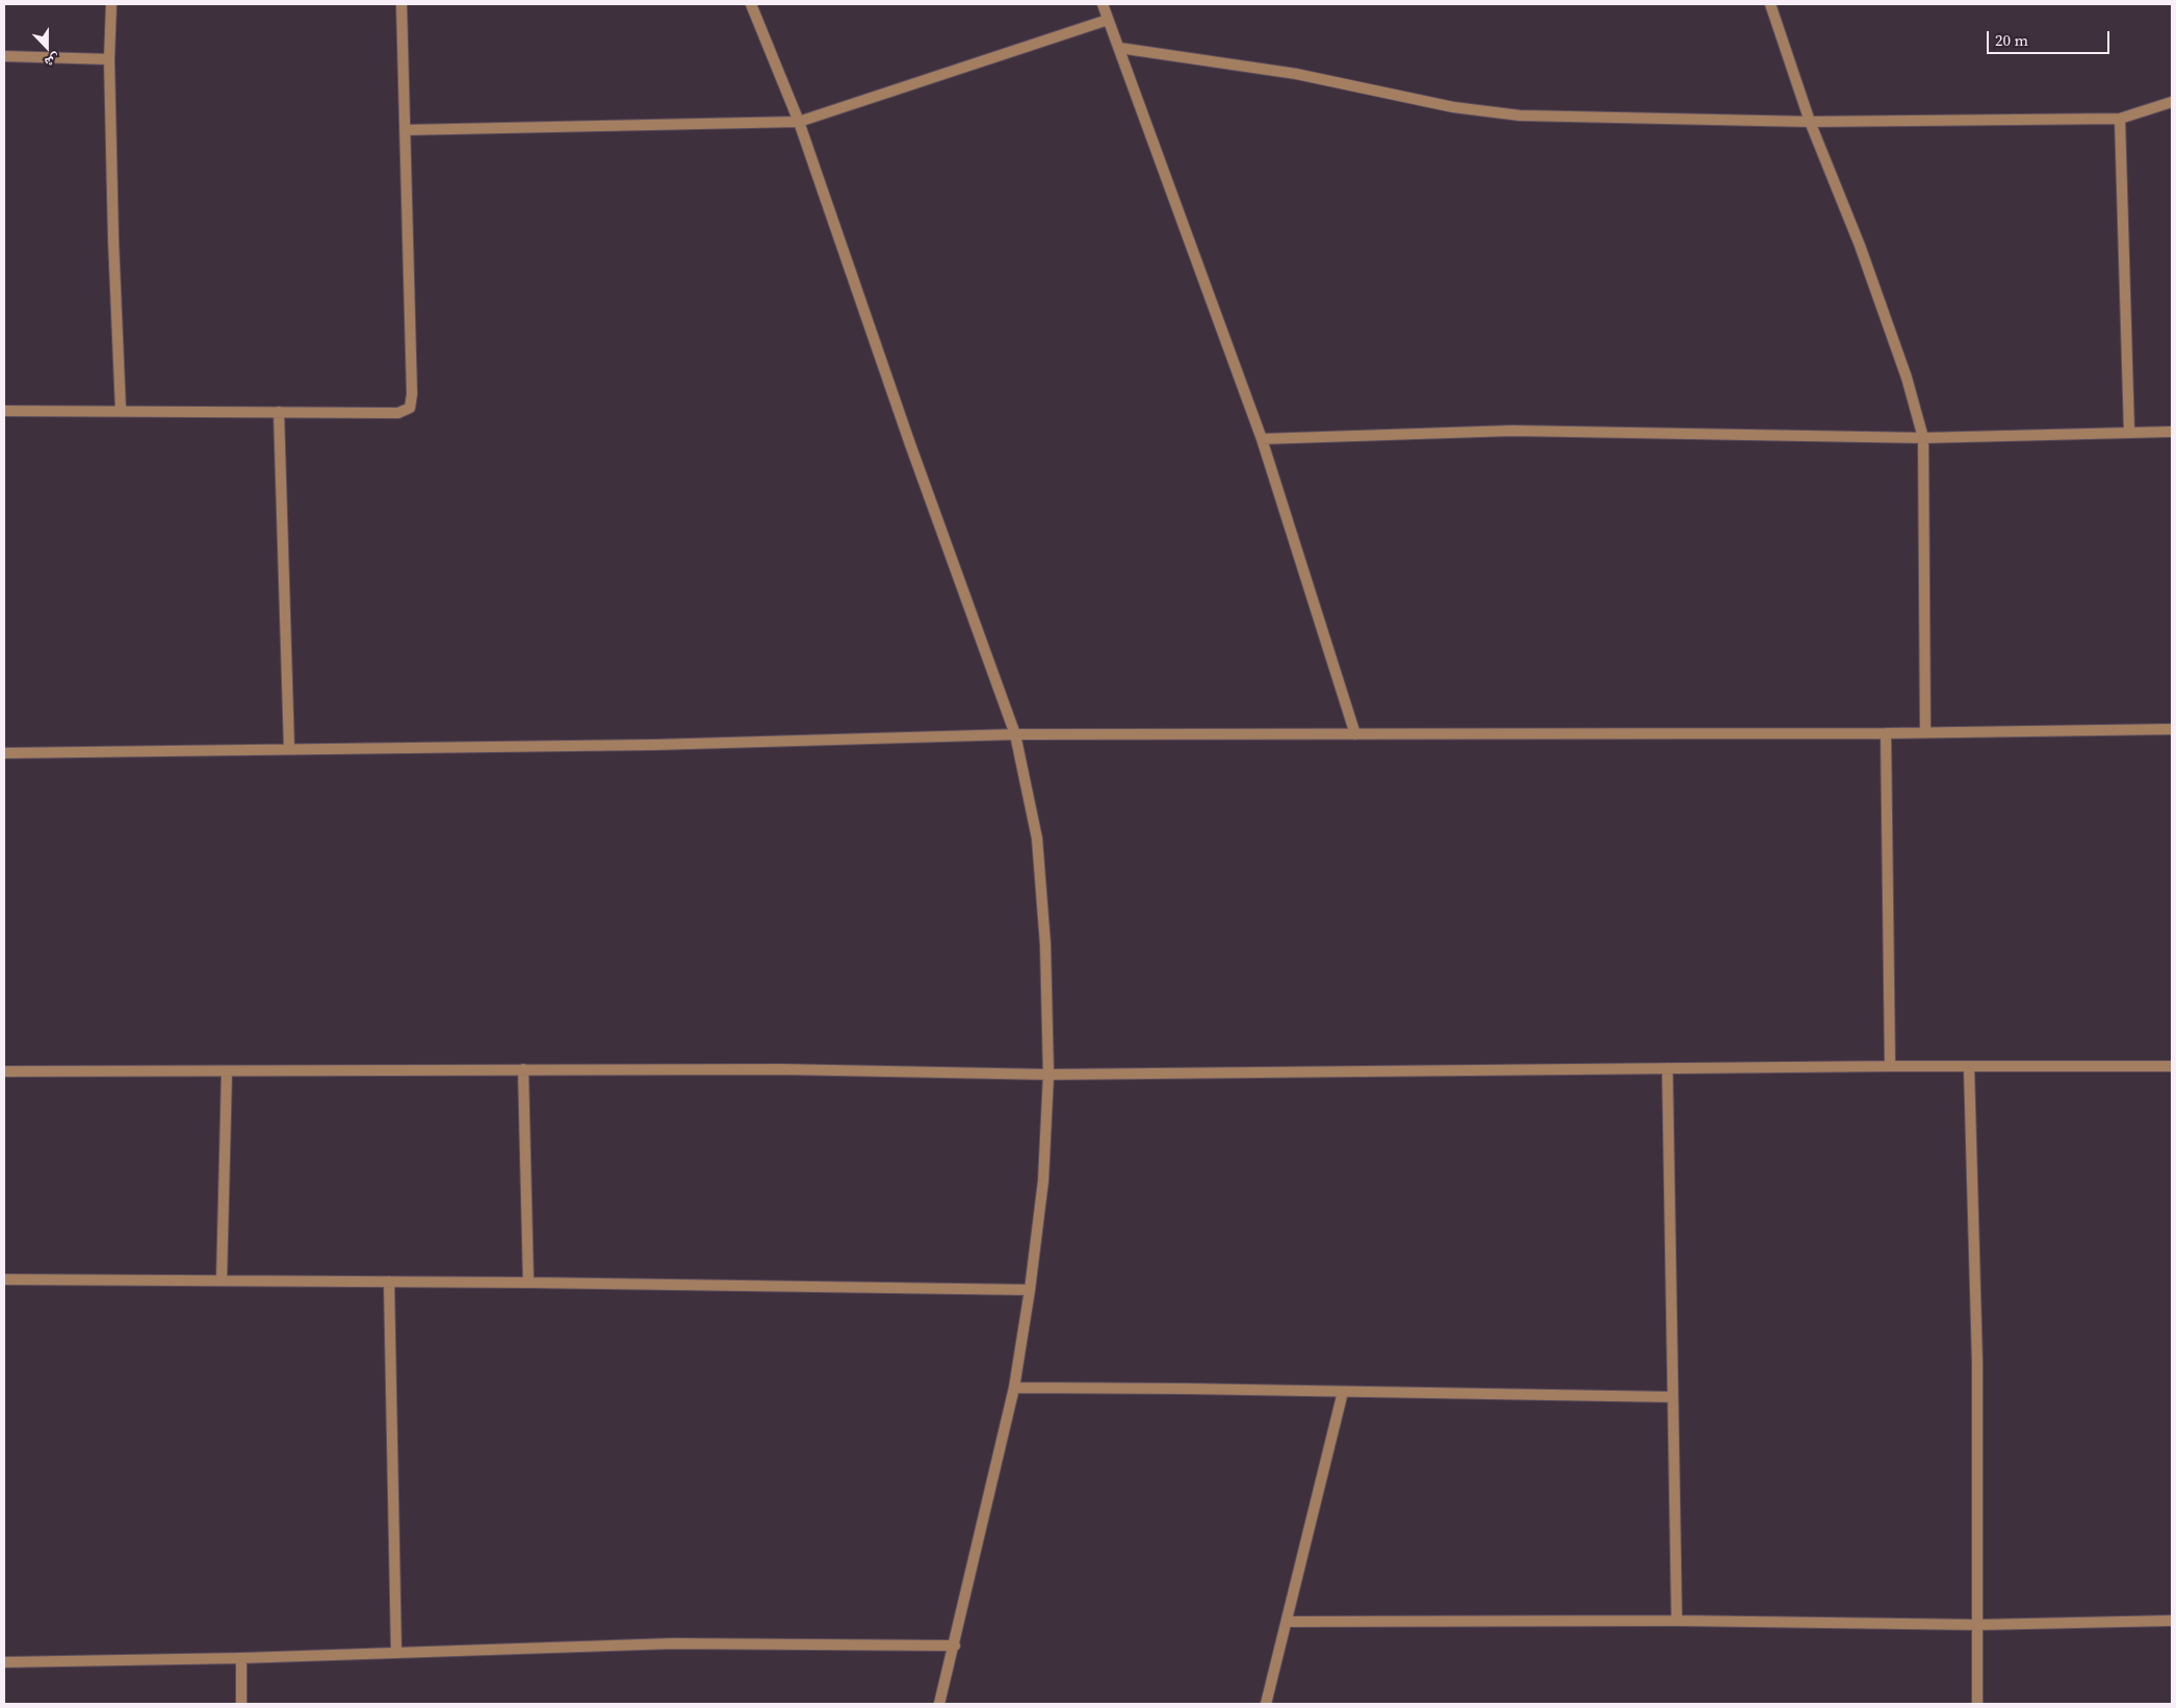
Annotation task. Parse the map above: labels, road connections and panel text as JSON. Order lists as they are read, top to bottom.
{
  "scale_bar": "20 m",
  "north": "bottom"
}
